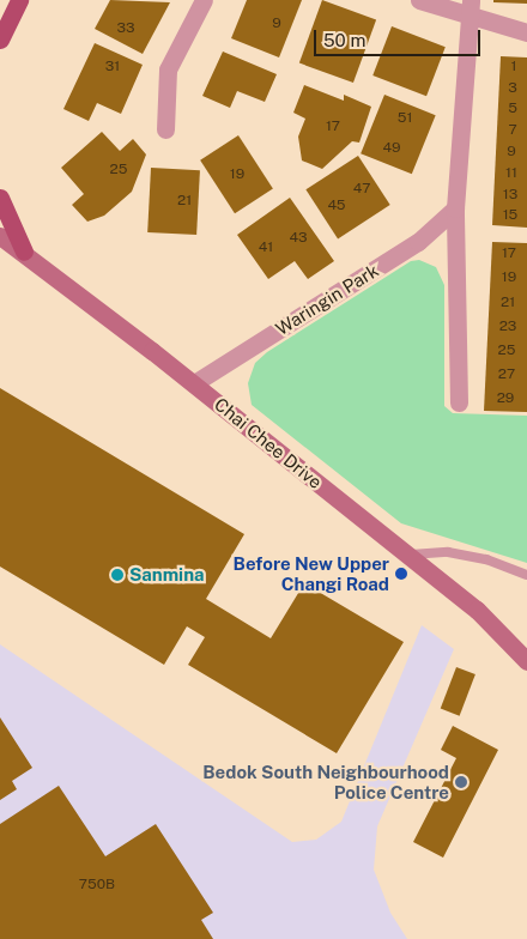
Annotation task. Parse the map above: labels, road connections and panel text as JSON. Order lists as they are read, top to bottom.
{
  "streets": {
    "street": ["Waringin Park", "Chai Chee Drive"]
  },
  "crossings": [
    ["Waringin Park", "Chai Chee Drive"]
  ],
  "places": ["Before New Upper Changi Road", "Sanmina", "Bedok South Neighbourhood Police Centre"],
  "house_numbers": [
    "9",
    "33",
    "31",
    "1",
    "3",
    "5",
    "51",
    "17",
    "7",
    "49",
    "9",
    "25",
    "11",
    "19",
    "47",
    "13",
    "21",
    "45",
    "15",
    "43",
    "41",
    "17",
    "19",
    "21",
    "23",
    "25",
    "27",
    "29",
    "750B"
  ],
  "scale_bar": "50 m"
}
